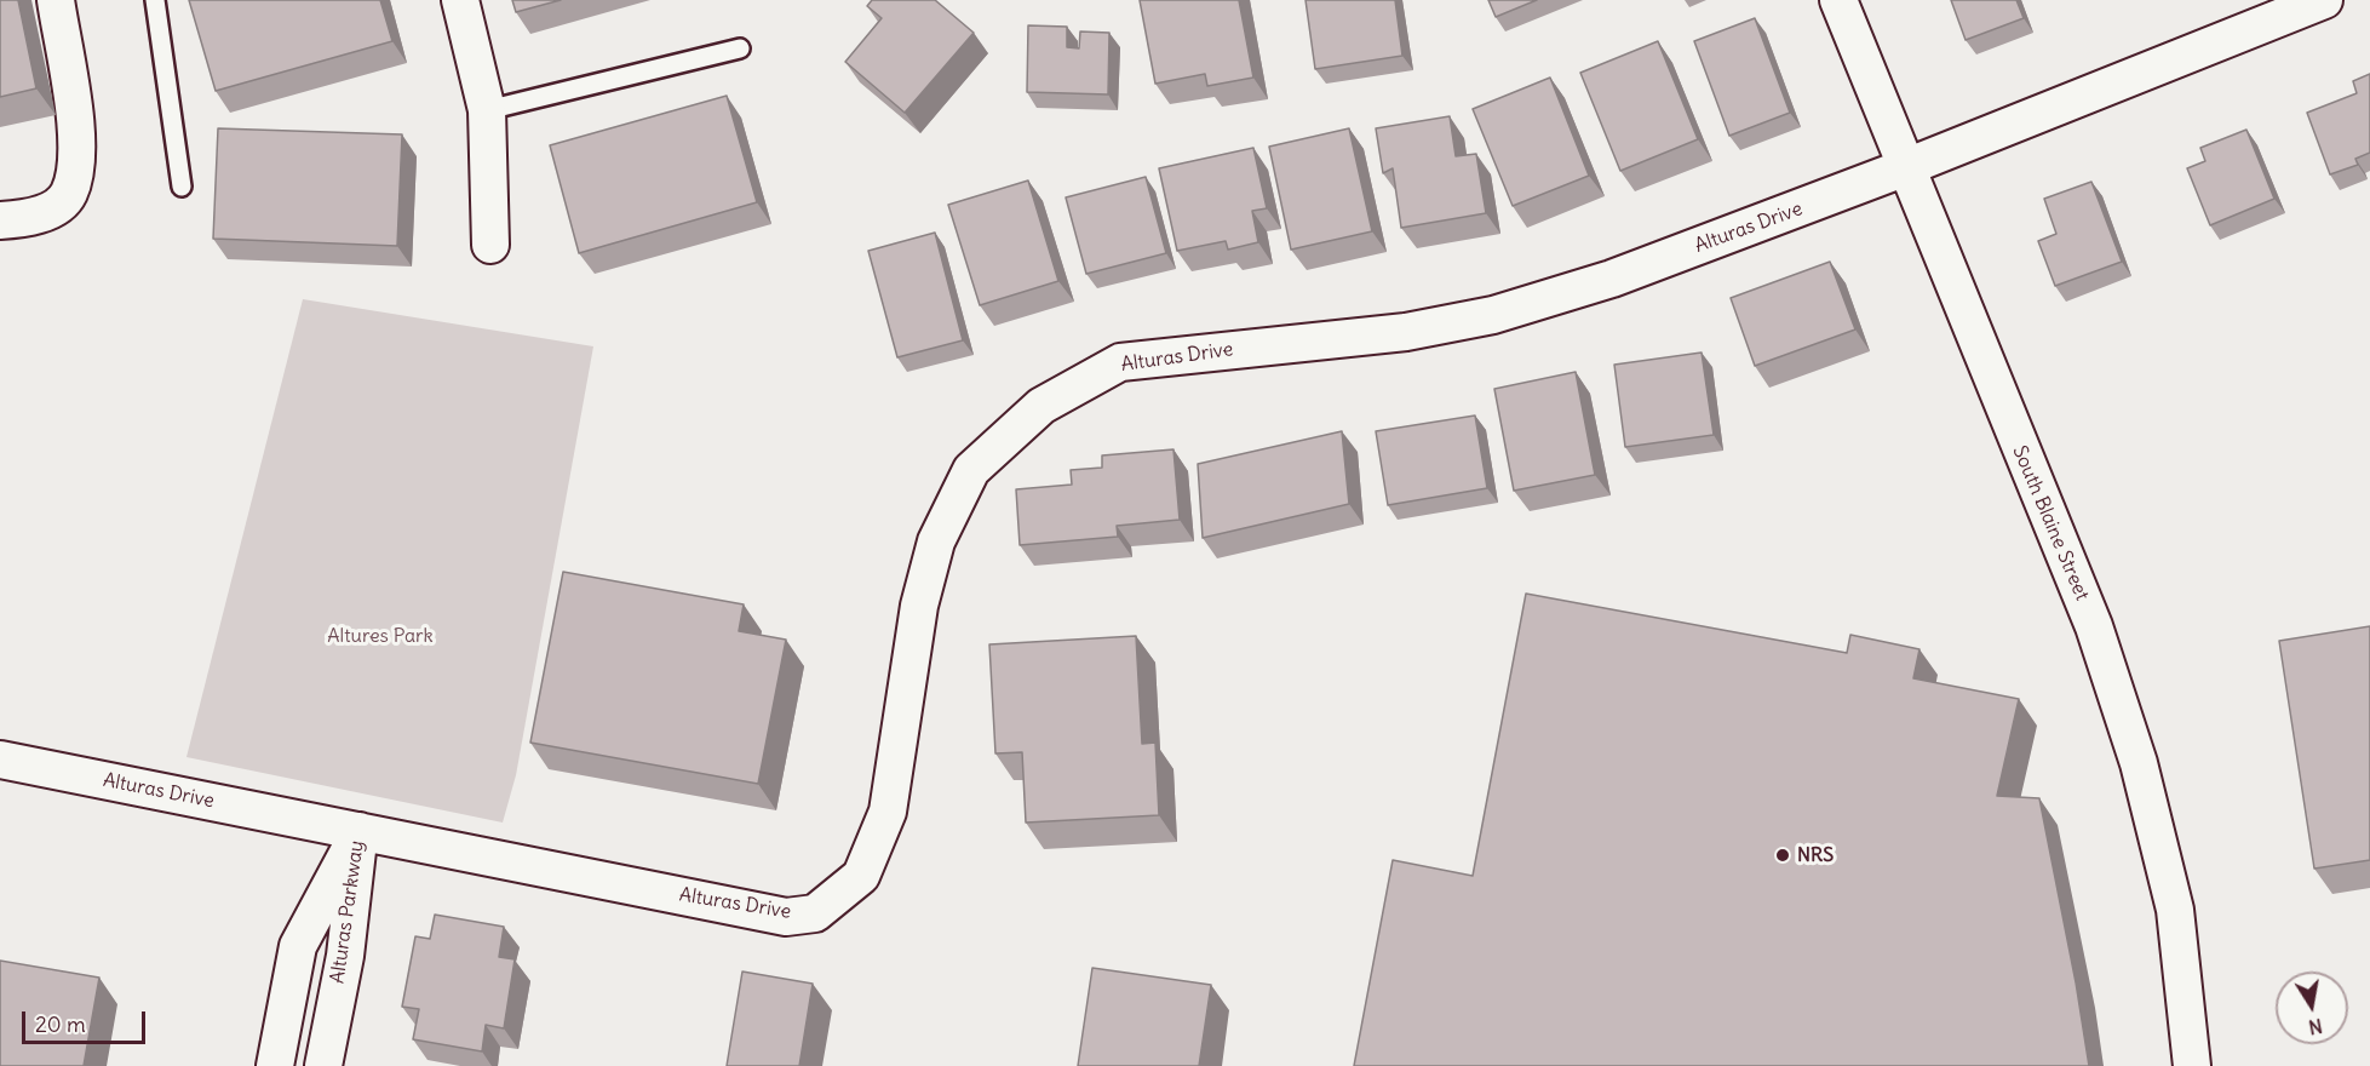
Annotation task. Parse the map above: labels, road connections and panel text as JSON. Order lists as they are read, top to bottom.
{
  "streets": {
    "street": ["Alturas Drive", "South Blaine Street", "Alturas Parkway"]
  },
  "crossings": [
    ["Alturas Drive", "South Blaine Street"],
    ["Alturas Drive", "Alturas Parkway"]
  ],
  "parks": ["Altures Park"],
  "places": ["NRS"],
  "scale_bar": "20 m",
  "north": "bottom"
}
